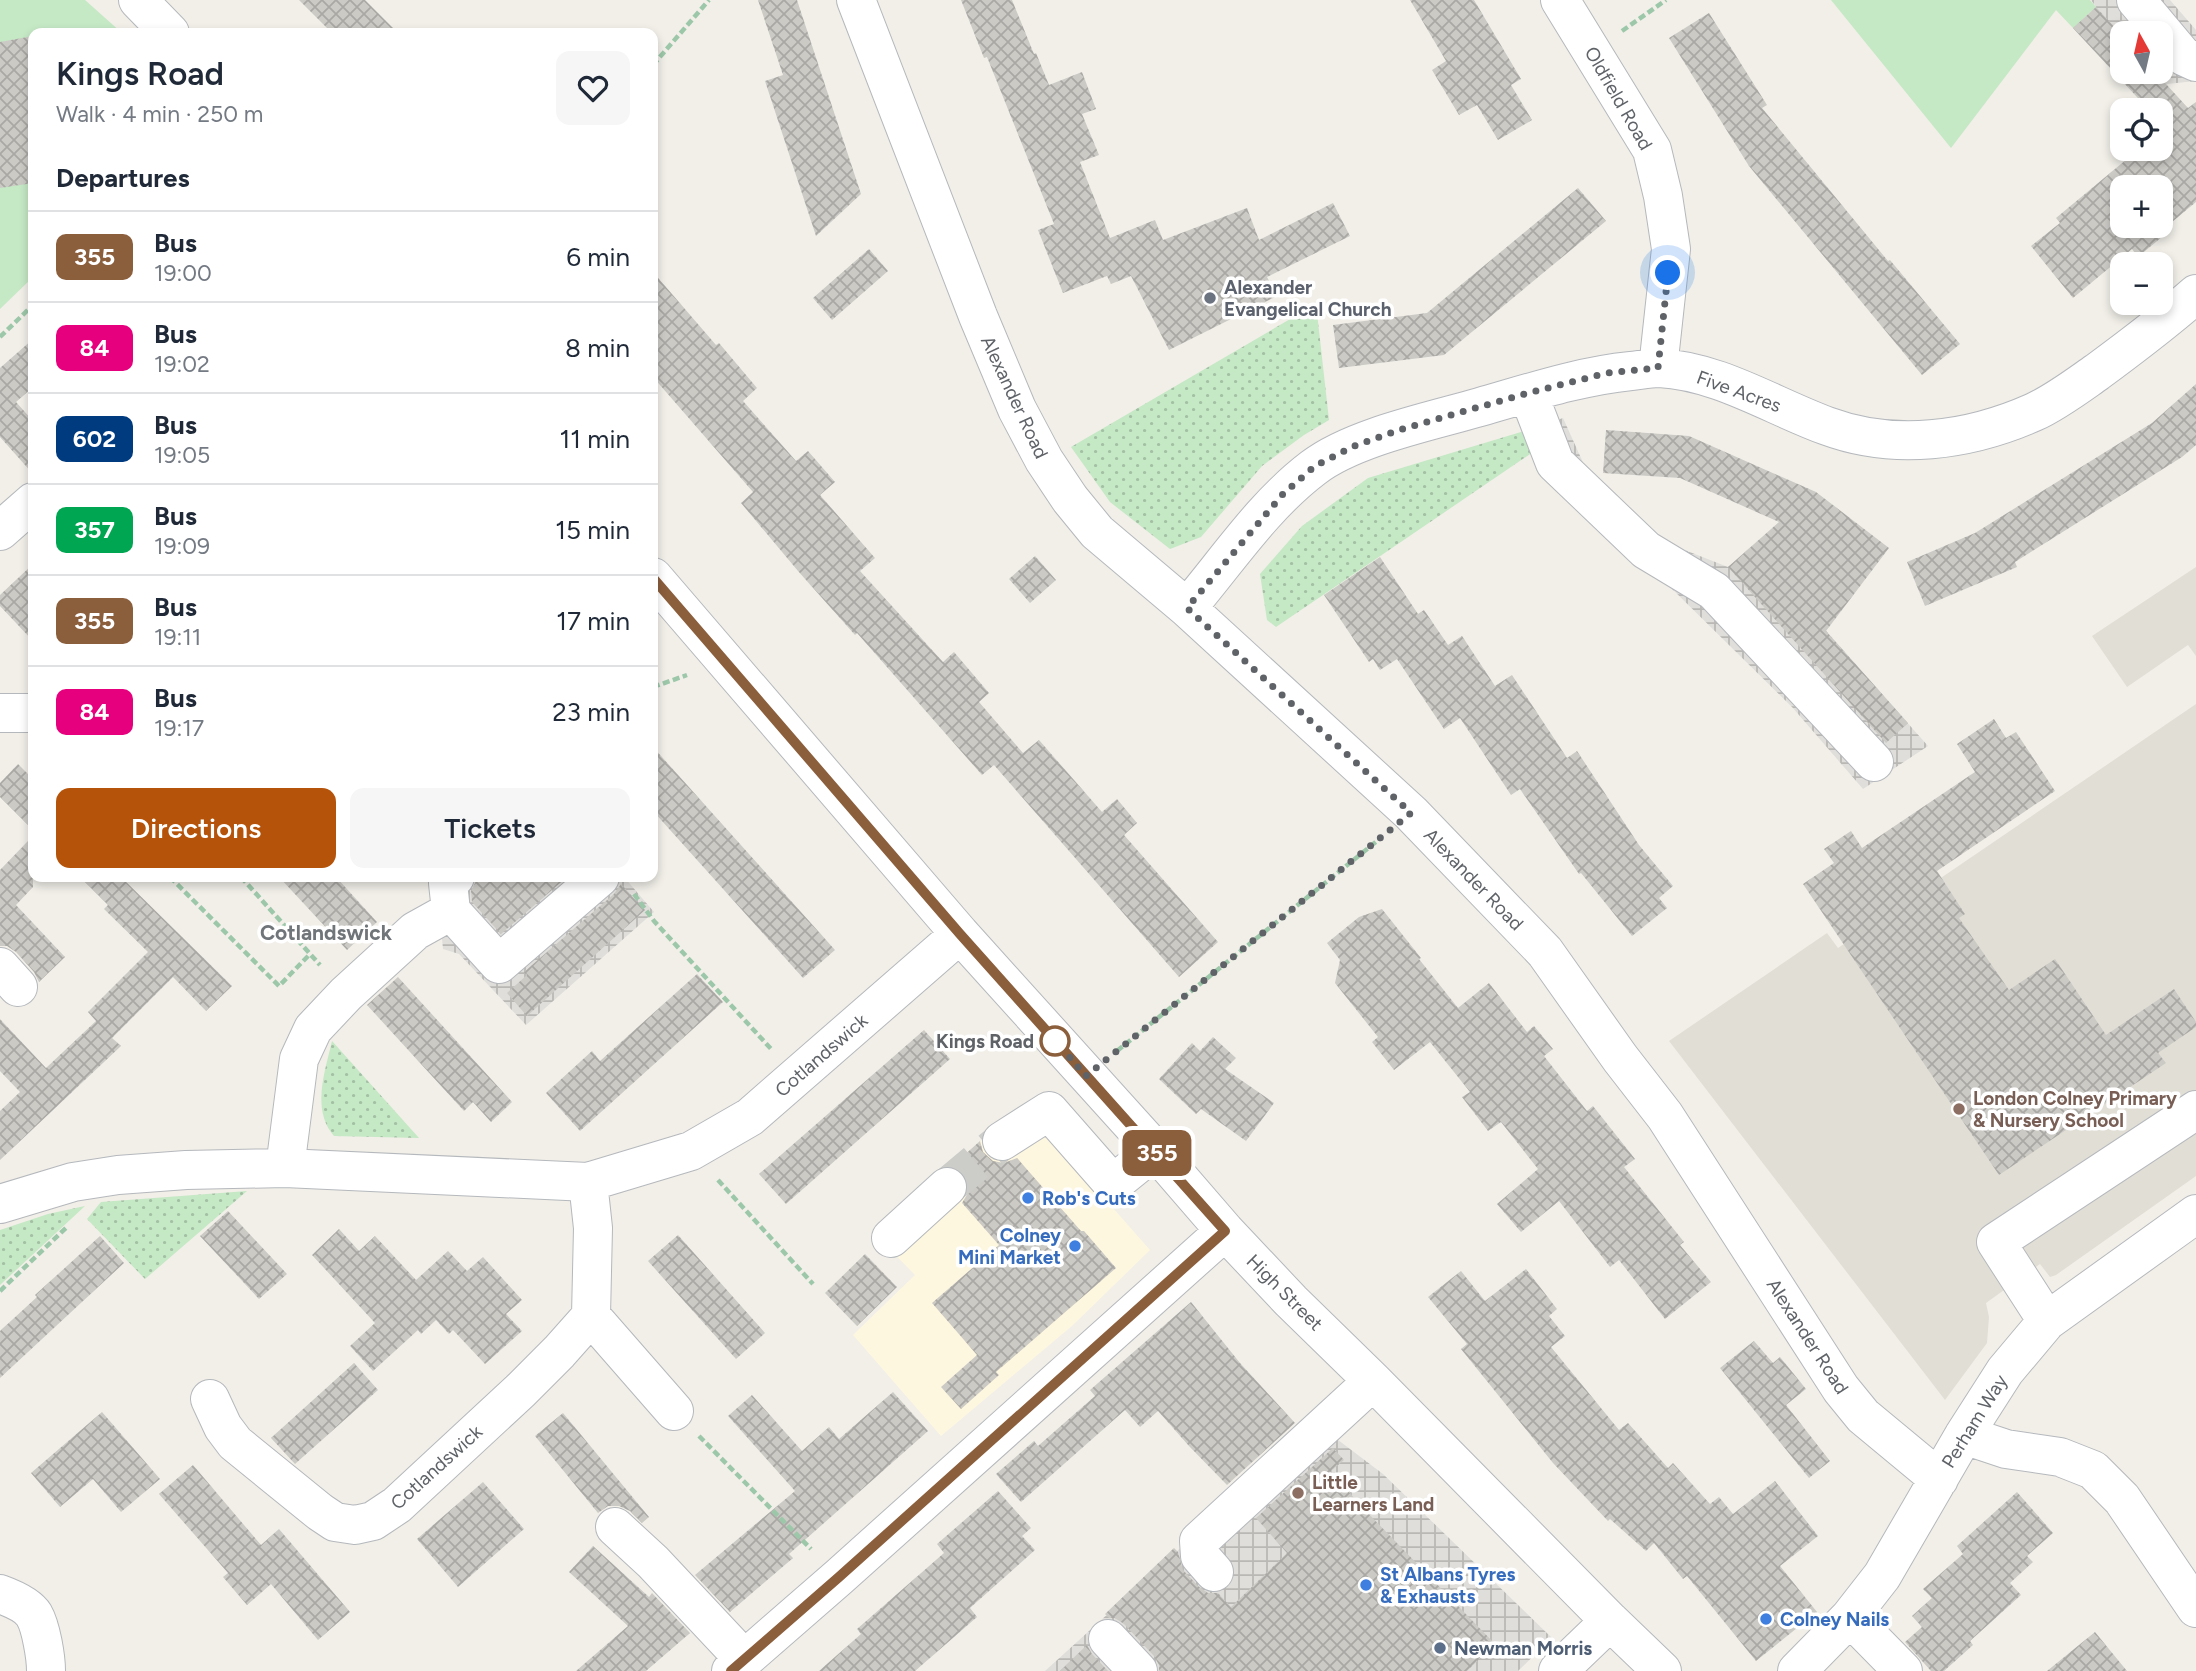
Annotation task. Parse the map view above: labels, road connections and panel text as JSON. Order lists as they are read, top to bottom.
{
  "streets": {
    "street": [
      "Oldfield Road",
      "Five Acres",
      "Alexander Road",
      "Cotlandswick",
      "High Street",
      "Perham Way"
    ]
  },
  "crossings": [
    ["Oldfield Road", "Five Acres"],
    ["Five Acres", "Alexander Road"],
    ["Alexander Road", "Perham Way"],
    ["Cotlandswick", "High Street"]
  ],
  "districts": ["Cotlandswick"],
  "places": [
    "Alexander Evangelical Church",
    "Kings Road",
    "London Colney Primary & Nursery School",
    "Rob's Cuts",
    "Colney Mini Market",
    "Little Learners Land",
    "St Albans Tyres & Exhausts",
    "Colney Nails",
    "Newman Morris"
  ],
  "lines": ["bus line 355"],
  "north": "top",
  "page": {
    "on_map": "355",
    "map_buttons": ["+", "−"],
    "heading": [
      ["Kings Road", "Walk · 4 min · 250 m"],
      "Departures"
    ],
    "list": [
      {
        "mark": "355",
        "name": "Bus",
        "note": "19:00",
        "value": "6 min"
      },
      {
        "mark": "84",
        "name": "Bus",
        "note": "19:02",
        "value": "8 min"
      },
      {
        "mark": "602",
        "name": "Bus",
        "note": "19:05",
        "value": "11 min"
      },
      {
        "mark": "357",
        "name": "Bus",
        "note": "19:09",
        "value": "15 min"
      },
      {
        "mark": "355",
        "name": "Bus",
        "note": "19:11",
        "value": "17 min"
      },
      {
        "mark": "84",
        "name": "Bus",
        "note": "19:17",
        "value": "23 min"
      }
    ],
    "buttons": ["Directions", "Tickets"]
  }
}
